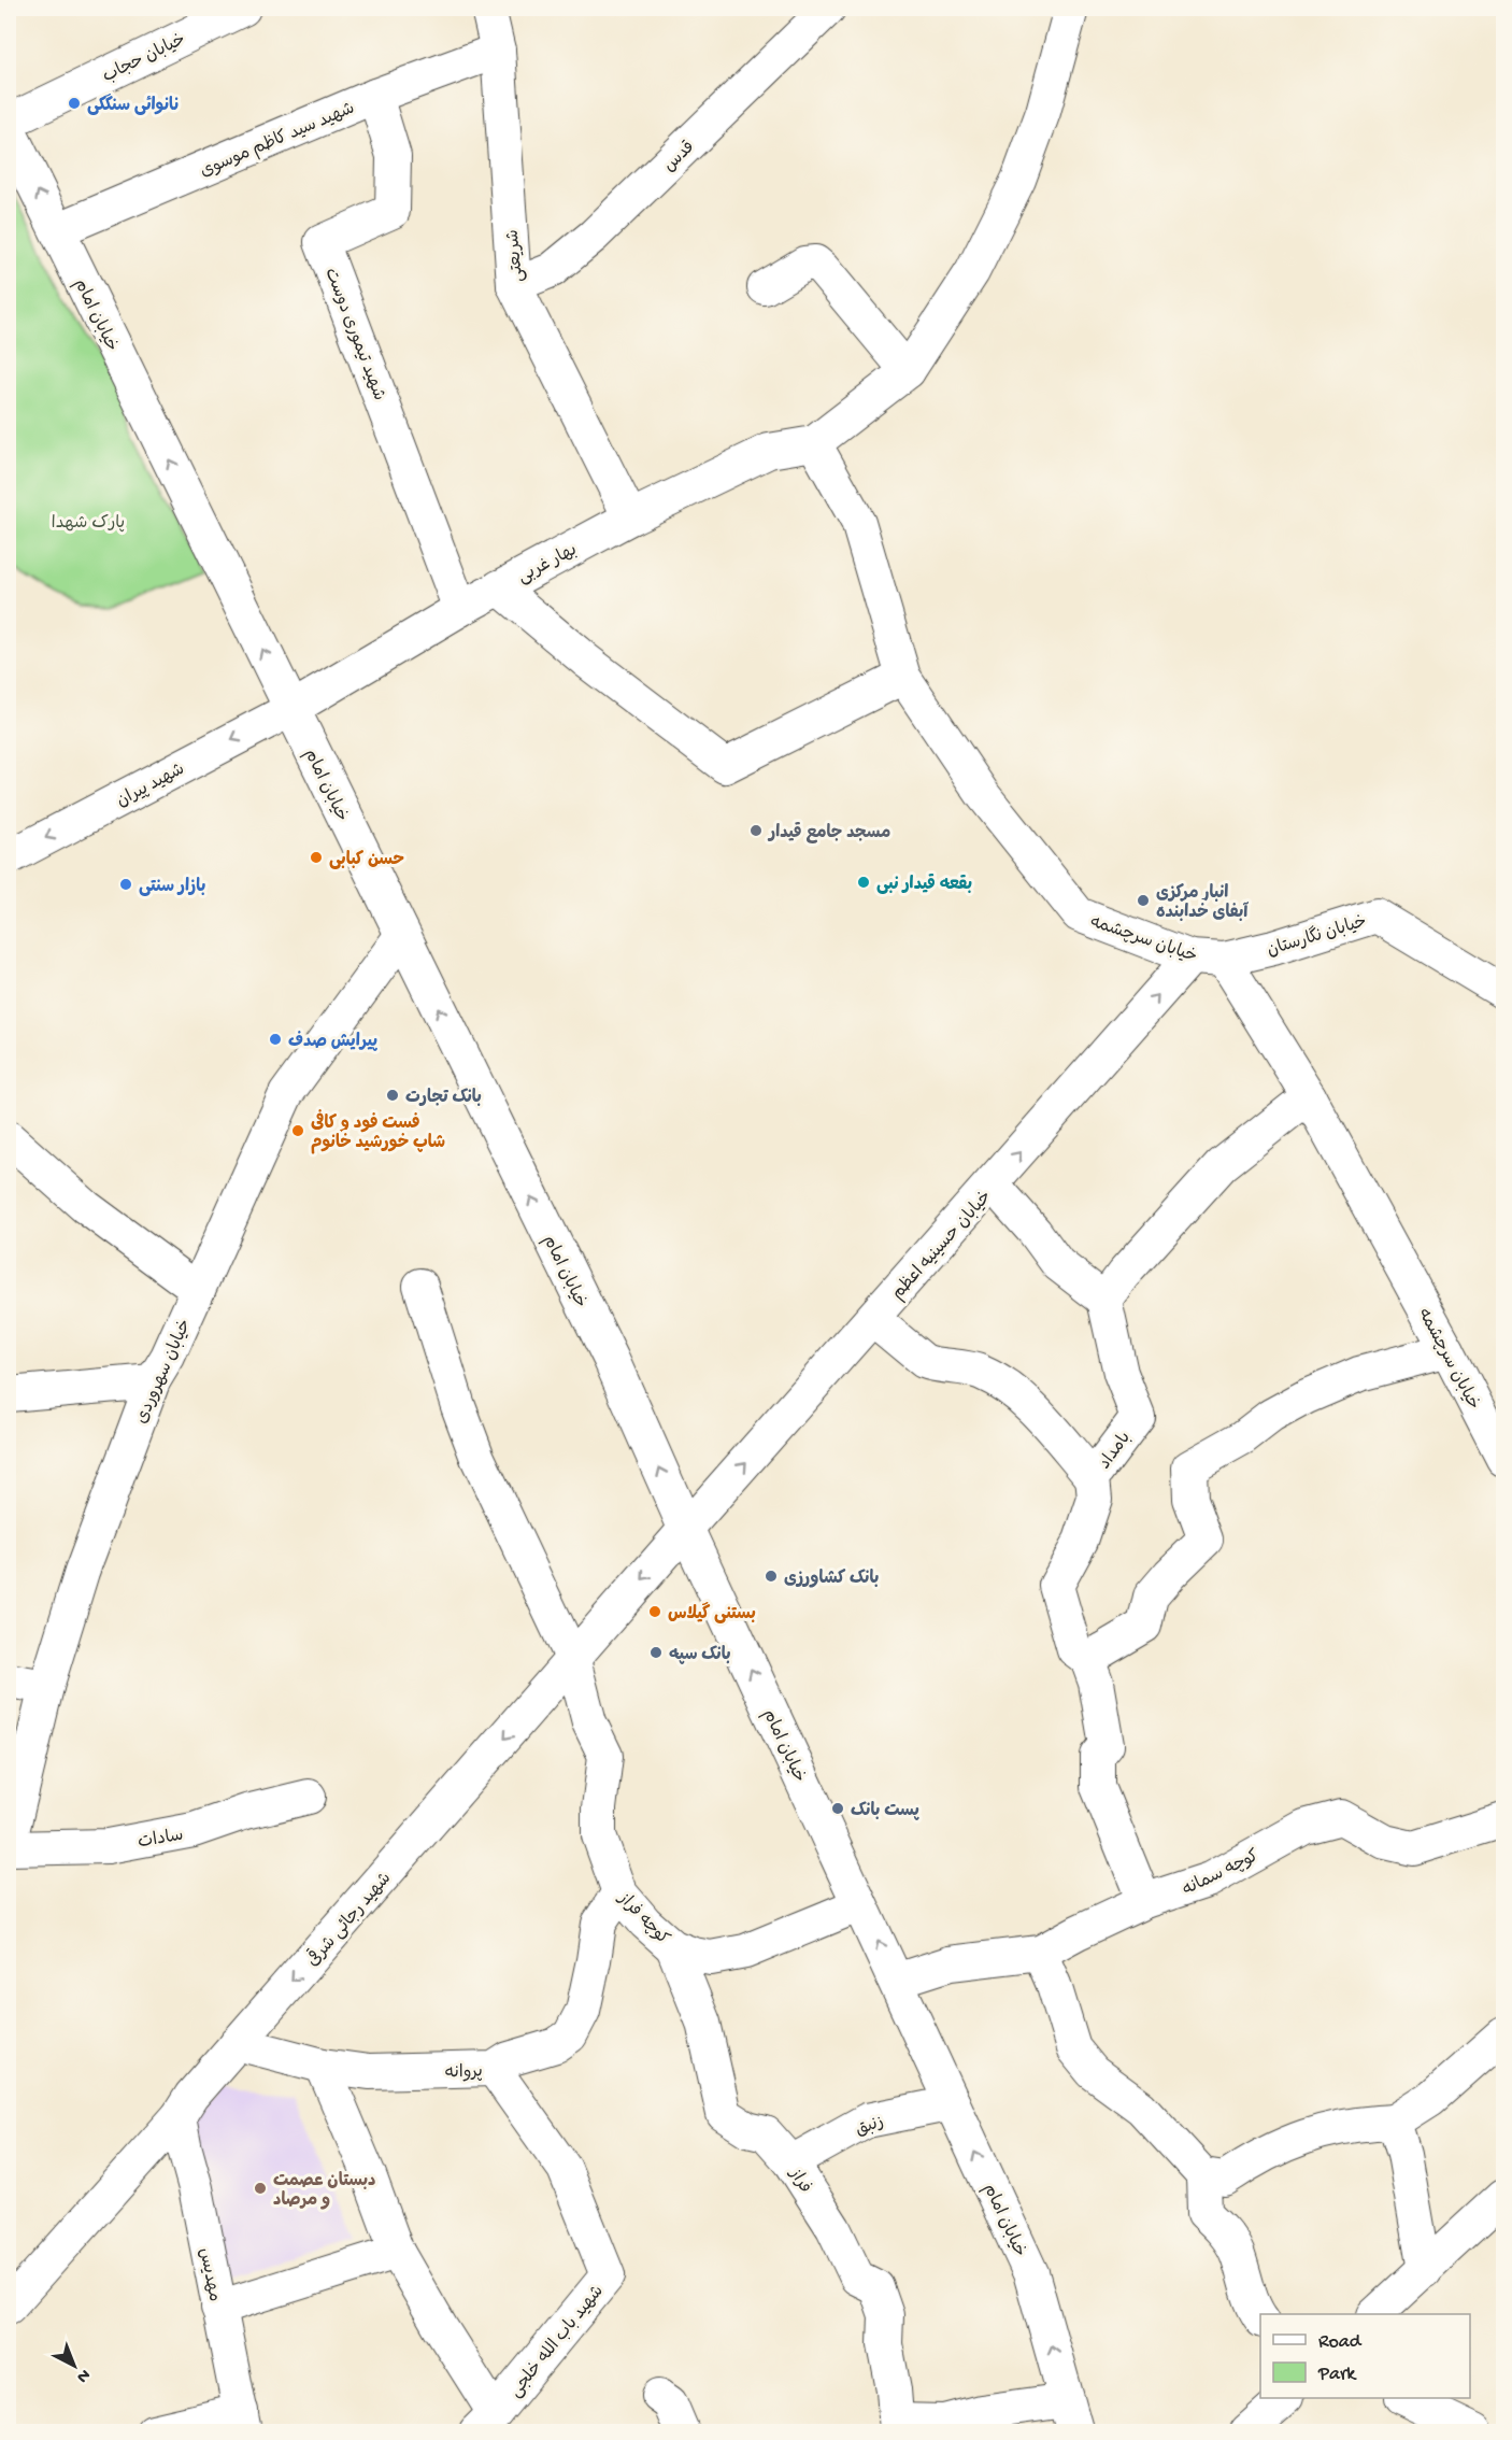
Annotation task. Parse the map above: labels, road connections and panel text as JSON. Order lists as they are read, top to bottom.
{
  "streets": {
    "main road": ["خیابان امام"],
    "street": [
      "خیابان حجاب",
      "شهید سید کاظم موسوی",
      "قدس",
      "شریعتی",
      "شهید تیموری دوست",
      "بهار غربی",
      "شهید پیران",
      "خیابان نگارستان",
      "خیابان سرچشمه",
      "خیابان حسینیه اعظم",
      "خیابان سهروردی",
      "بامداد",
      "سادات",
      "کوچه سمانه",
      "کوچه فراز",
      "شهید رجائی شرقی",
      "پروانه",
      "زنبق",
      "فراز",
      "مهدیس",
      "شهید باب الله خلجی"
    ]
  },
  "crossings": [
    ["شهید سید کاظم موسوی", "شریعتی"],
    ["شهید سید کاظم موسوی", "خیابان امام"],
    ["شهید سید کاظم موسوی", "شهید تیموری دوست"],
    ["قدس", "شریعتی"],
    ["شریعتی", "بهار غربی"],
    ["خیابان امام", "بهار غربی"],
    ["خیابان امام", "شهید پیران"],
    ["خیابان امام", "خیابان حسینیه اعظم"],
    ["خیابان امام", "خیابان سهروردی"],
    ["خیابان امام", "کوچه سمانه"],
    ["خیابان امام", "کوچه فراز"],
    ["خیابان امام", "شهید رجائی شرقی"],
    ["خیابان امام", "زنبق"],
    ["شهید تیموری دوست", "بهار غربی"],
    ["بهار غربی", "شهید پیران"],
    ["بهار غربی", "خیابان سرچشمه"],
    ["خیابان نگارستان", "خیابان سرچشمه"],
    ["خیابان سرچشمه", "خیابان حسینیه اعظم"],
    ["خیابان حسینیه اعظم", "شهید رجائی شرقی"],
    ["خیابان سهروردی", "سادات"],
    ["بامداد", "کوچه سمانه"],
    ["کوچه فراز", "شهید رجائی شرقی"],
    ["کوچه فراز", "پروانه"],
    ["کوچه فراز", "فراز"],
    ["شهید رجائی شرقی", "پروانه"],
    ["شهید رجائی شرقی", "مهدیس"],
    ["پروانه", "شهید باب الله خلجی"],
    ["زنبق", "فراز"]
  ],
  "one_way": ["خیابان امام", "شهید پیران", "شهید رجائی شرقی"],
  "parks": ["پارک شهدا"],
  "places": [
    "نانوائی سنگکی",
    "مسجد جامع قیدار",
    "حسن کبابی",
    "بقعه قیدار نبی",
    "بازار سنتی",
    "انبار مرکزی آبفای خدابنده",
    "پیرایش صدف",
    "بانک تجارت",
    "فست فود و کافی شاپ خورشید خانوم",
    "بانک کشاورزی",
    "بستنی گیلاس",
    "بانک سپه",
    "پست بانک",
    "دبستان عصمت و مرصاد"
  ],
  "legend": ["Road", "Park"],
  "north": "bottom right"
}
